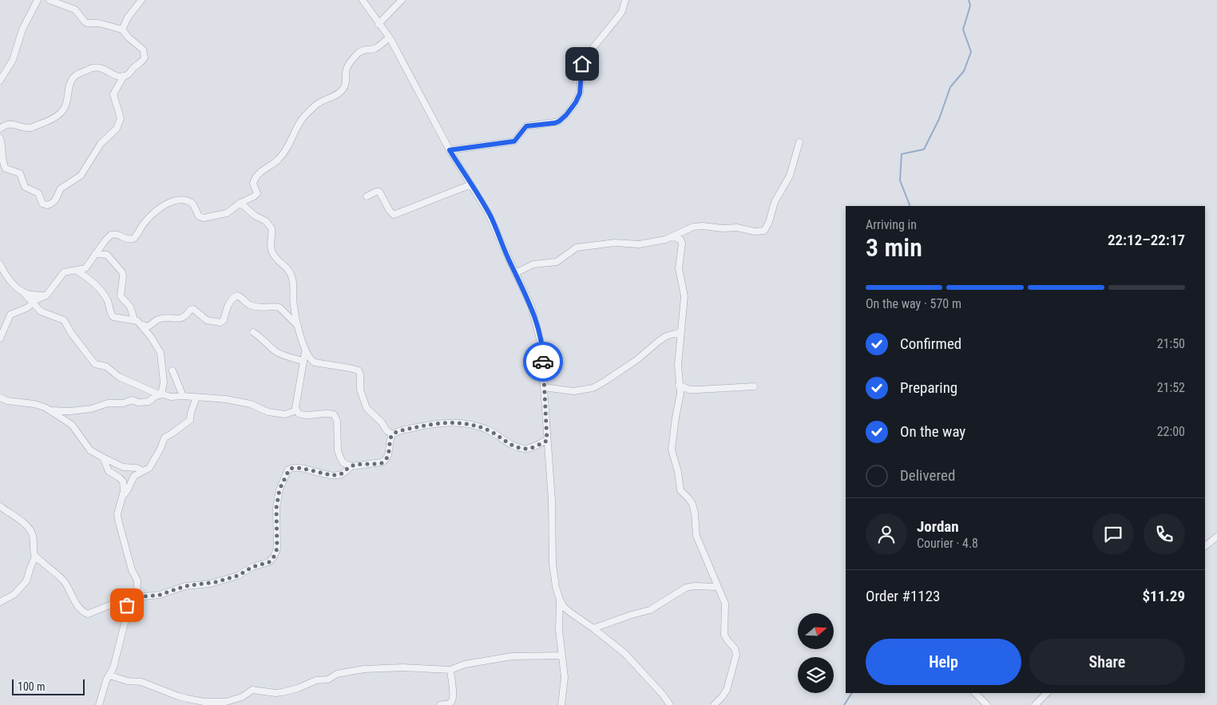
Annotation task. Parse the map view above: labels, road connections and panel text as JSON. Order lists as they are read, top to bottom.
{
  "scale_bar": "100 m",
  "north": "right",
  "page": {
    "heading": ["3 min", "Arriving in", "22:12–22:17"],
    "panel": [
      "Jordan",
      "Courier · 4.8",
      "Order #1123",
      "$11.29"
    ],
    "bar": "On the way · 570 m",
    "list": [
      ["Confirmed", "21:50"],
      ["Preparing", "21:52"],
      ["On the way", "22:00"],
      "Delivered"
    ],
    "buttons": ["Help", "Share"],
    "scale": "100 m"
  }
}
